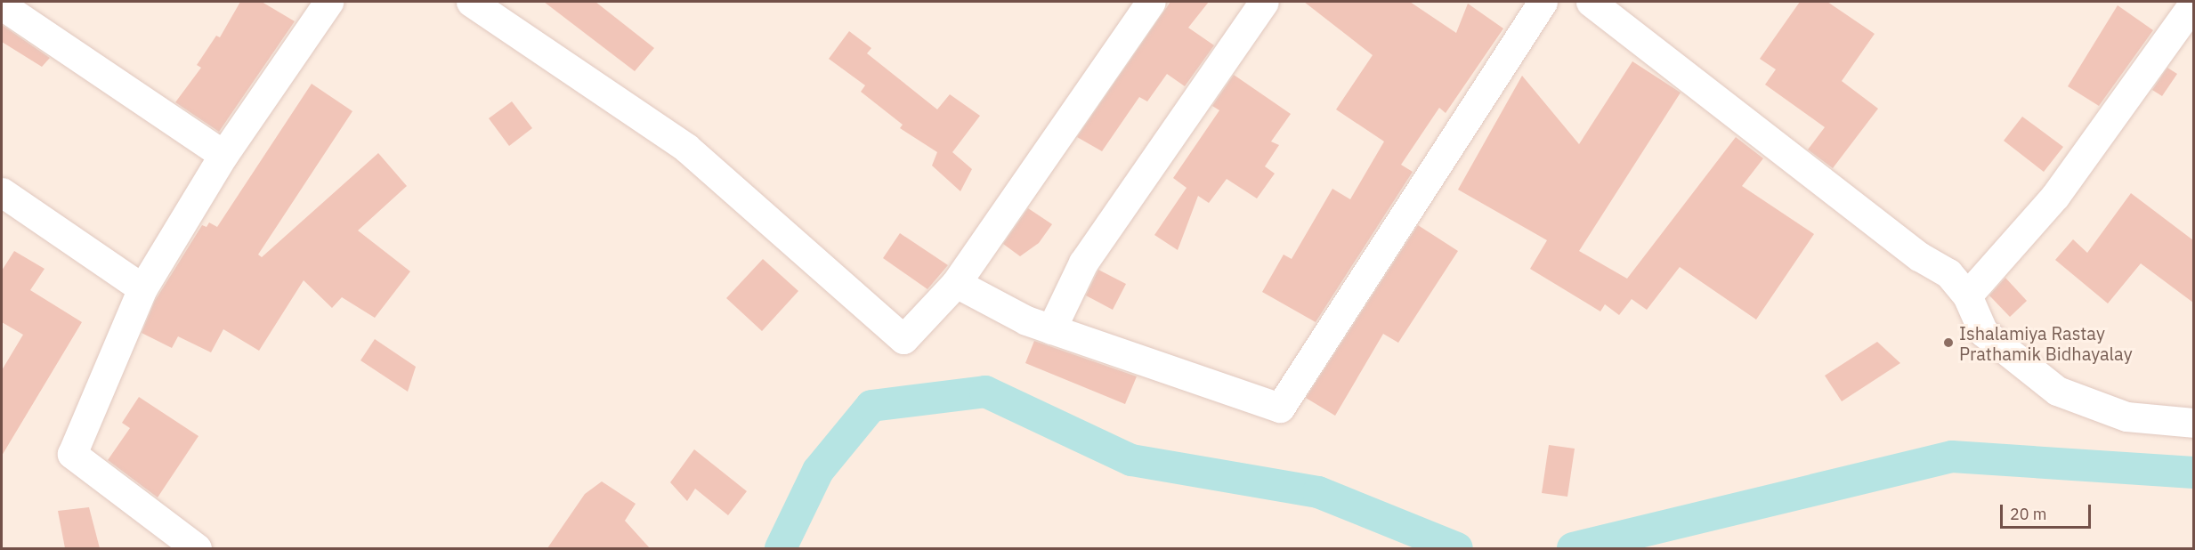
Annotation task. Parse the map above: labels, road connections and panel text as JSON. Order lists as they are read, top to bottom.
{
  "places": ["Ishalamiya Rastay Prathamik Bidhayalay"],
  "scale_bar": "20 m"
}
